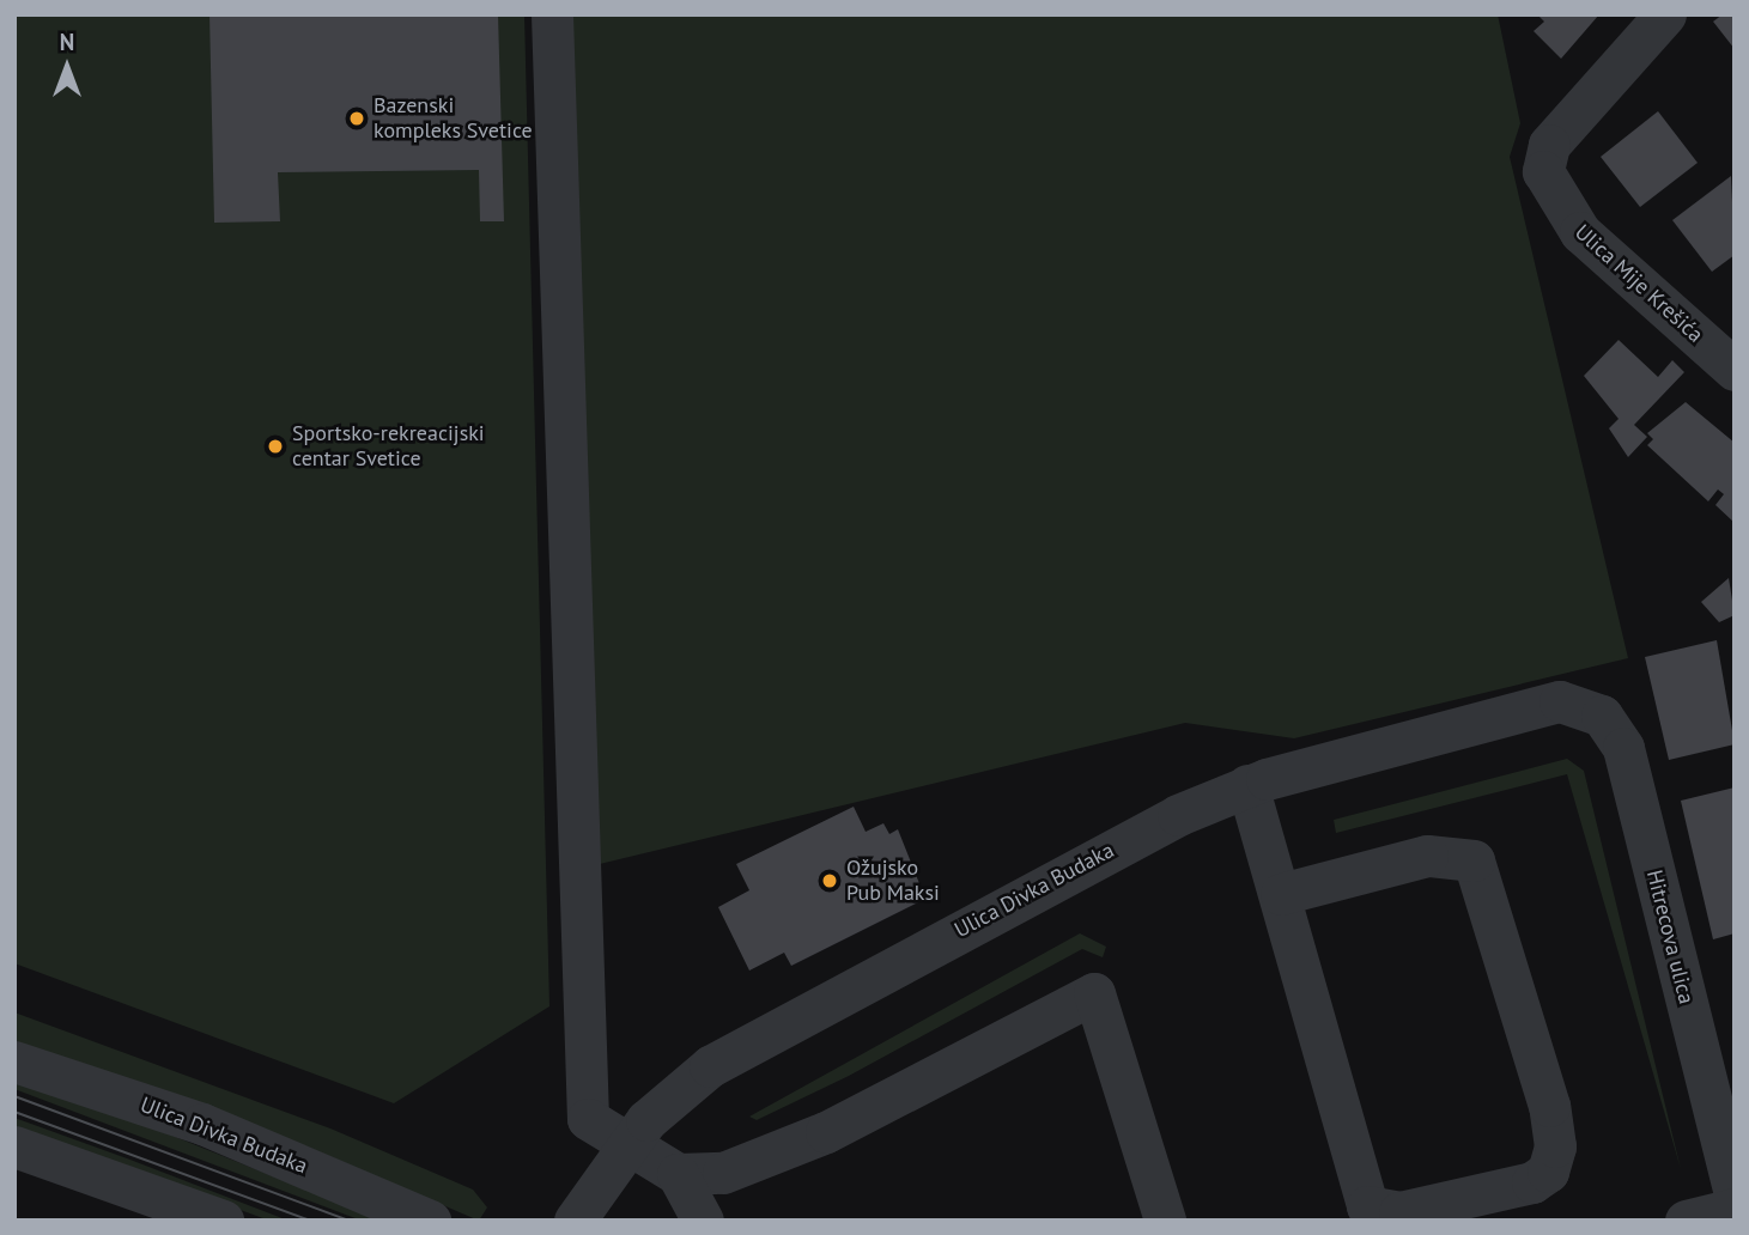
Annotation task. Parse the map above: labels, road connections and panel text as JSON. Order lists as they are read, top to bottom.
{
  "streets": {
    "street": ["Ulica Mije Krešića", "Ulica Divka Budaka", "Hitrecova ulica"]
  },
  "crossings": [
    ["Ulica Divka Budaka", "Hitrecova ulica"]
  ],
  "places": ["Bazenski kompleks Svetice", "Sportsko-rekreacijski centar Svetice", "Ožujsko Pub Maksi"],
  "north": "top"
}
